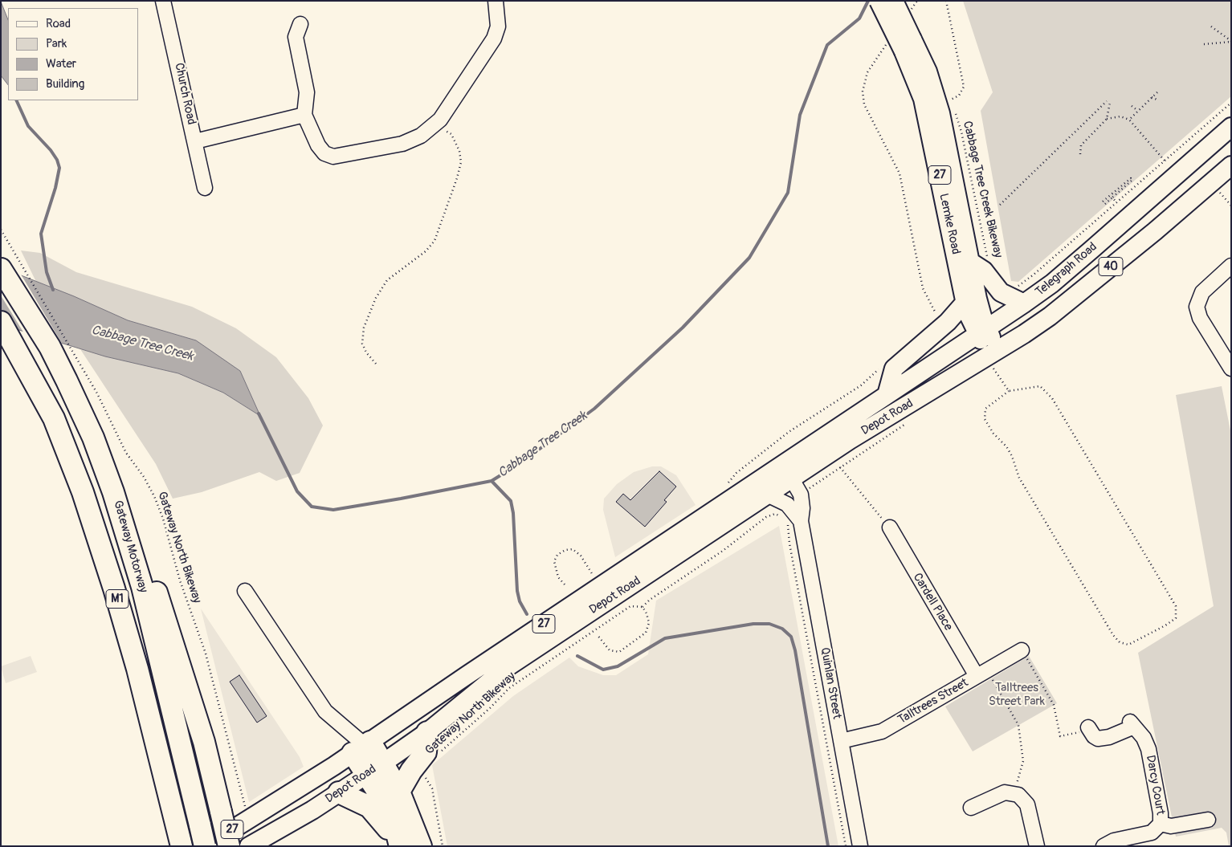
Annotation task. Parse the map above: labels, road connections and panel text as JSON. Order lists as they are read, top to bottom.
{
  "streets": {
    "highway": ["Gateway Motorway", "M1"],
    "main road": [
      "27",
      "Lemke Road",
      "40",
      "Telegraph Road",
      "Depot Road"
    ],
    "street": [
      "Church Road",
      "Cardell Place",
      "Quinlan Street",
      "Talltrees Street",
      "Darcy Court"
    ],
    "path": ["Cabbage Tree Creek Bikeway", "Gateway North Bikeway"]
  },
  "crossings": [
    ["Lemke Road", "Telegraph Road"],
    ["Lemke Road", "Depot Road"],
    ["Telegraph Road", "Depot Road"],
    ["Depot Road", "Gateway Motorway"],
    ["Depot Road", "Quinlan Street"],
    ["Cardell Place", "Talltrees Street"],
    ["Quinlan Street", "Talltrees Street"]
  ],
  "water": ["Cabbage Tree Creek"],
  "parks": ["Talltrees Street Park"],
  "legend": [
    "Road",
    "Park",
    "Water",
    "Building"
  ]
}
